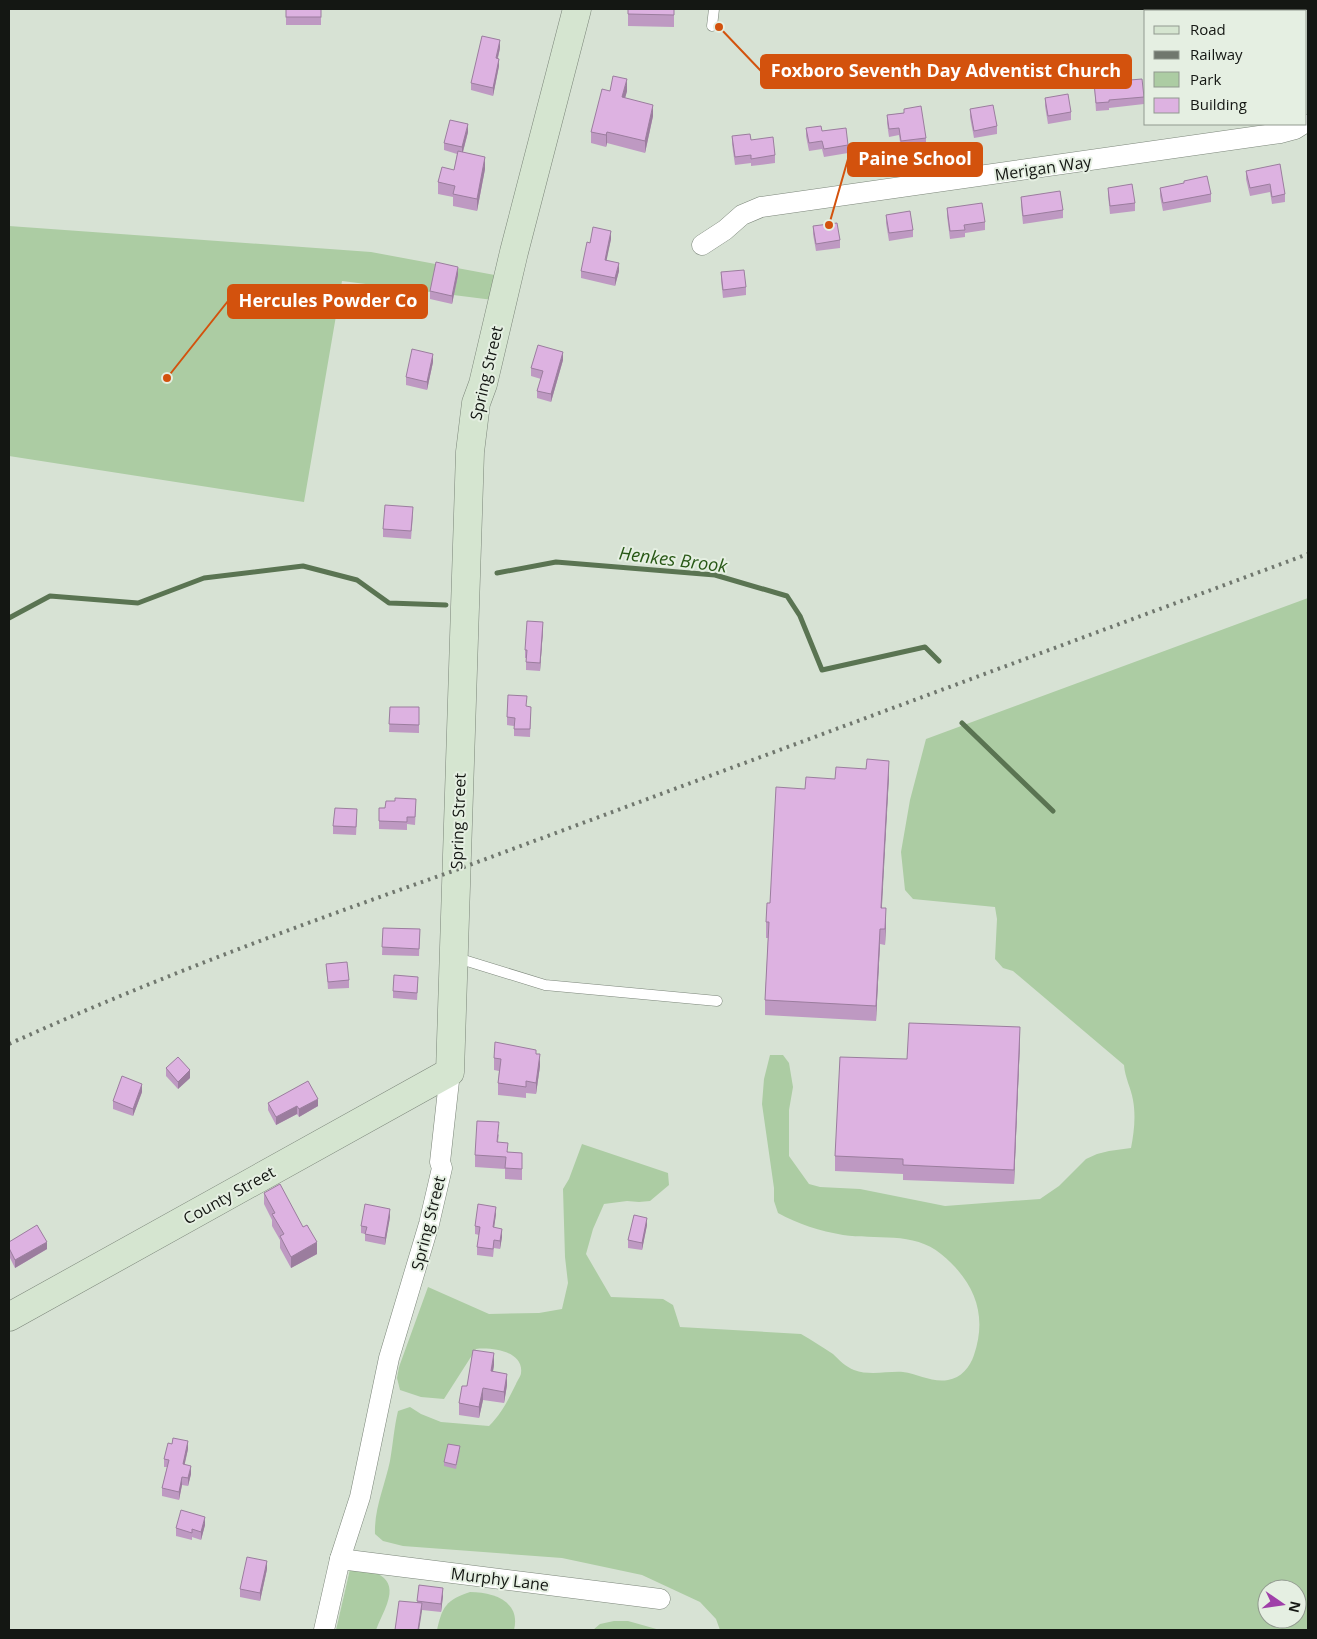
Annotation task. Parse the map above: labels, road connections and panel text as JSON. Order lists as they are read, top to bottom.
{
  "streets": {
    "street": [
      "Merigan Way",
      "Spring Street",
      "County Street",
      "Murphy Lane"
    ]
  },
  "crossings": [
    ["Spring Street", "County Street"],
    ["Spring Street", "Murphy Lane"]
  ],
  "water": ["Henkes Brook"],
  "places": ["Foxboro Seventh Day Adventist Church", "Paine School", "Hercules Powder Co"],
  "legend": [
    "Road",
    "Railway",
    "Park",
    "Building"
  ],
  "north": "right"
}
